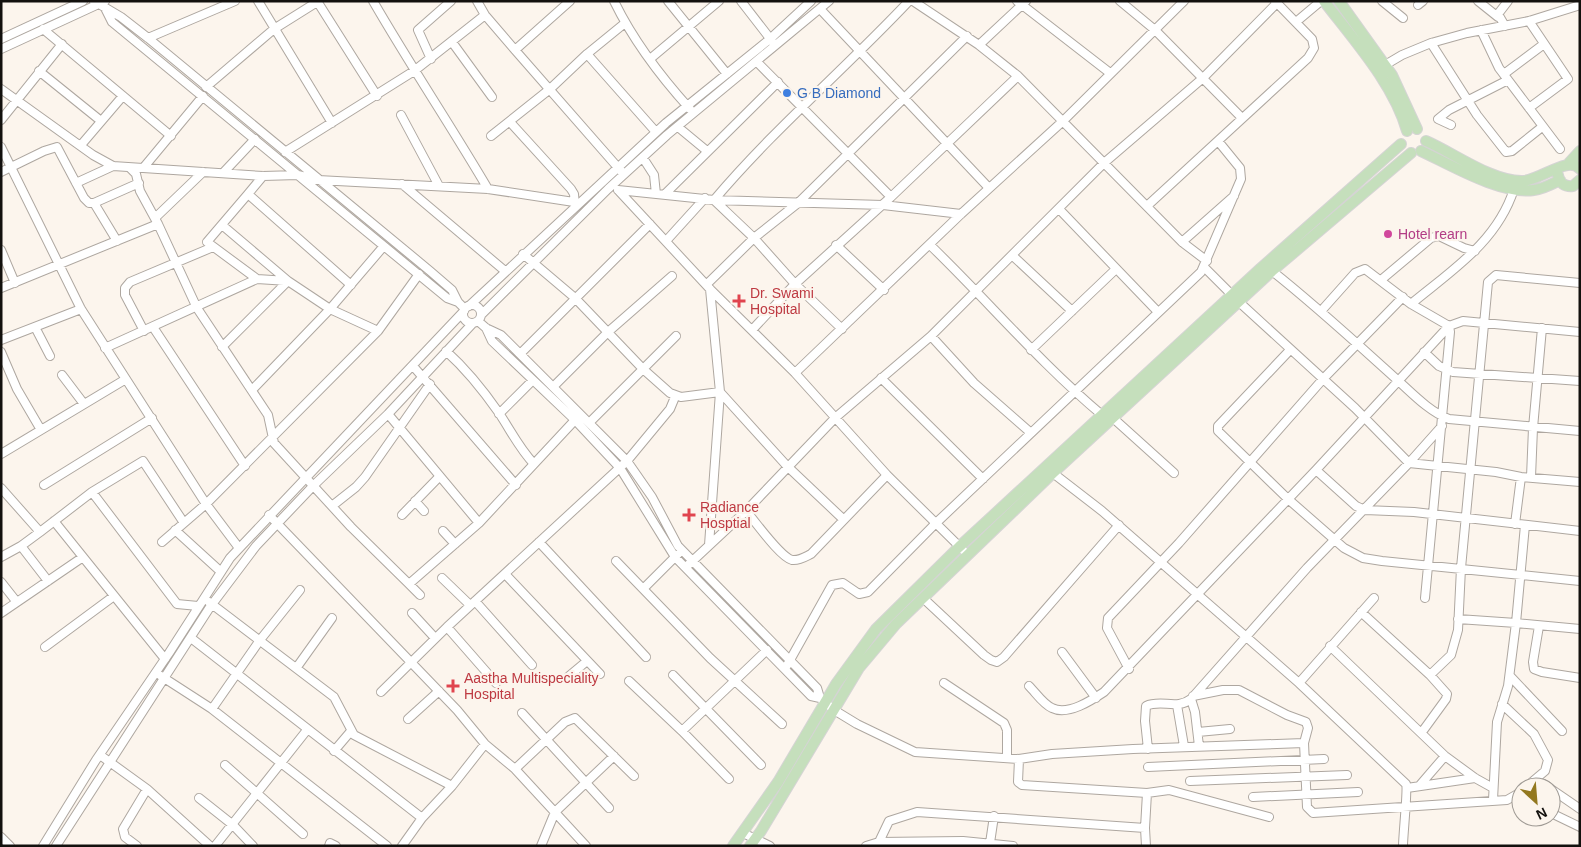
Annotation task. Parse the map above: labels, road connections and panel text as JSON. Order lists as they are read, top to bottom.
{
  "places": {
    "other": ["G B Diamond", "Hotel rearn"],
    "health": ["Dr. Swami Hospital", "Radiance Hosptial", "Aastha Multispeciality Hospital"]
  },
  "north": "bottom right"
}
